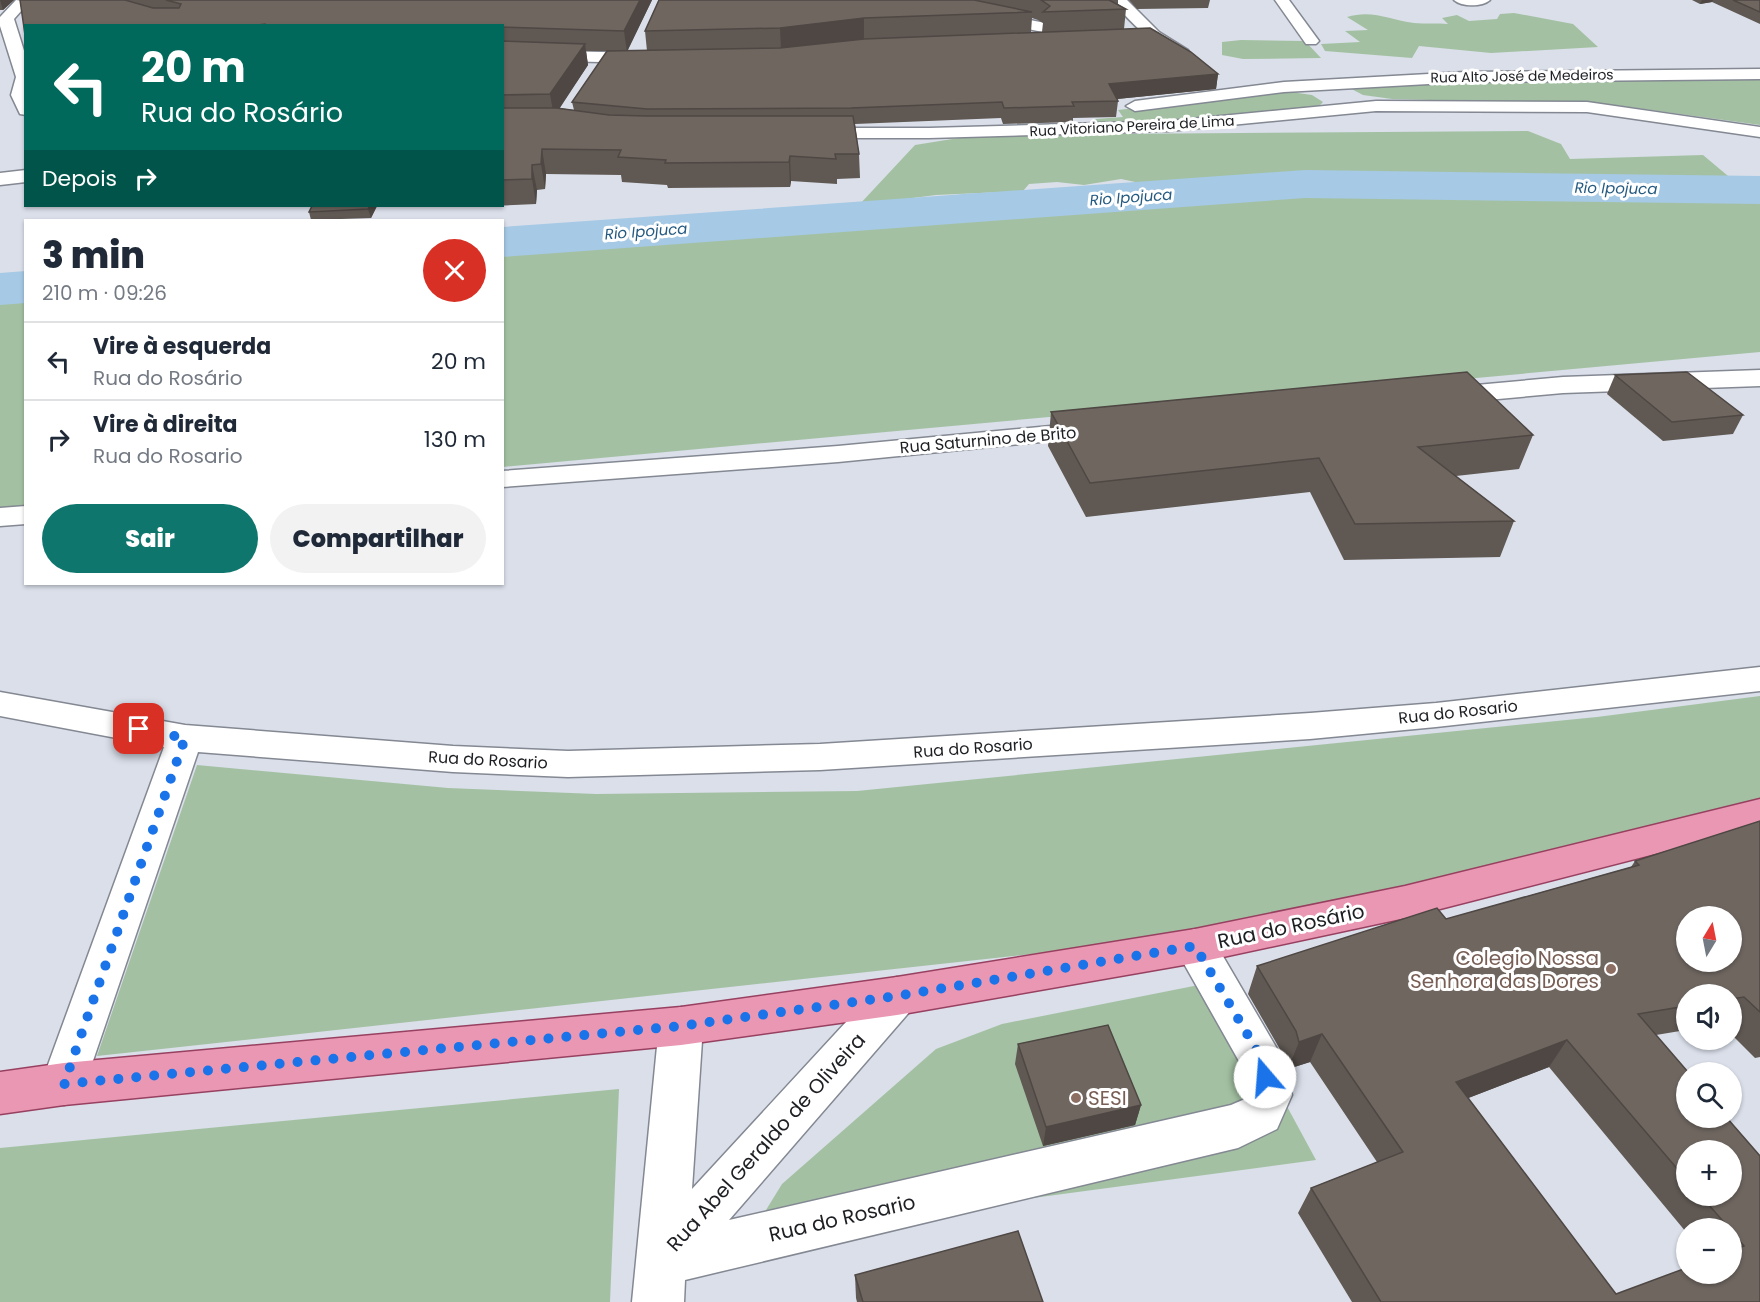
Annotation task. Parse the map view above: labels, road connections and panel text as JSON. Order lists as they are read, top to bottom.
{
  "streets": {
    "main road": ["Rua do Rosário"],
    "street": [
      "Rua Alto José de Medeiros",
      "Rua Vitoriano Pereira de Lima",
      "Rua Saturnino de Brito",
      "Rua do Rosario",
      "Rua Abel Geraldo de Oliveira"
    ]
  },
  "crossings": [
    ["Rua do Rosario", "Rua do Rosário"],
    ["Rua do Rosario", "Rua Abel Geraldo de Oliveira"],
    ["Rua do Rosário", "Rua Abel Geraldo de Oliveira"]
  ],
  "water": ["Rio Ipojuca"],
  "places": ["Colegio Nossa Senhora das Dores", "SESI"],
  "north": "top",
  "page": {
    "turn": ["20 m", "Rua do Rosário"],
    "then": "Depois",
    "heading": ["3 min", "210 m · 09:26"],
    "list": [
      {
        "name": "Vire à esquerda",
        "note": "Rua do Rosário",
        "value": "20 m"
      },
      {
        "name": "Vire à direita",
        "note": "Rua do Rosario",
        "value": "130 m"
      }
    ],
    "buttons": ["Sair", "Compartilhar"],
    "map_buttons": ["+", "−"]
  }
}
